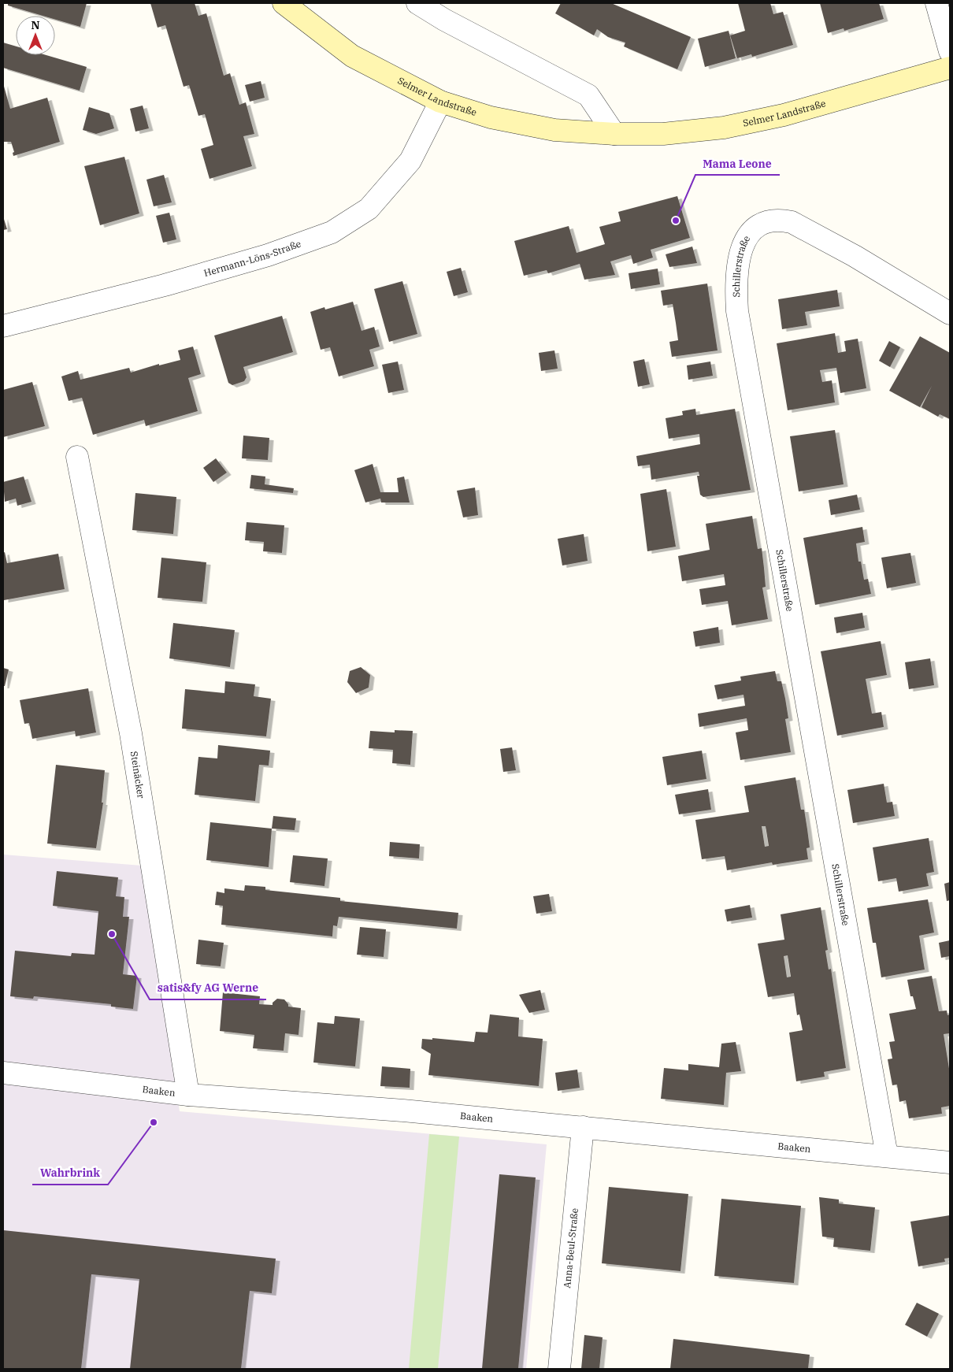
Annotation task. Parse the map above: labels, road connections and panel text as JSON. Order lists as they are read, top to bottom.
{
  "streets": {
    "main road": ["Selmer Landstraße"],
    "street": [
      "Hermann-Löns-Straße",
      "Schillerstraße",
      "Steinäcker",
      "Baaken",
      "Anna-Beul-Straße"
    ]
  },
  "crossings": [
    ["Selmer Landstraße", "Hermann-Löns-Straße"],
    ["Schillerstraße", "Baaken"],
    ["Steinäcker", "Baaken"],
    ["Baaken", "Anna-Beul-Straße"]
  ],
  "places": ["Mama Leone", "satis&fy AG Werne", "Wahrbrink"],
  "north": "top"
}
